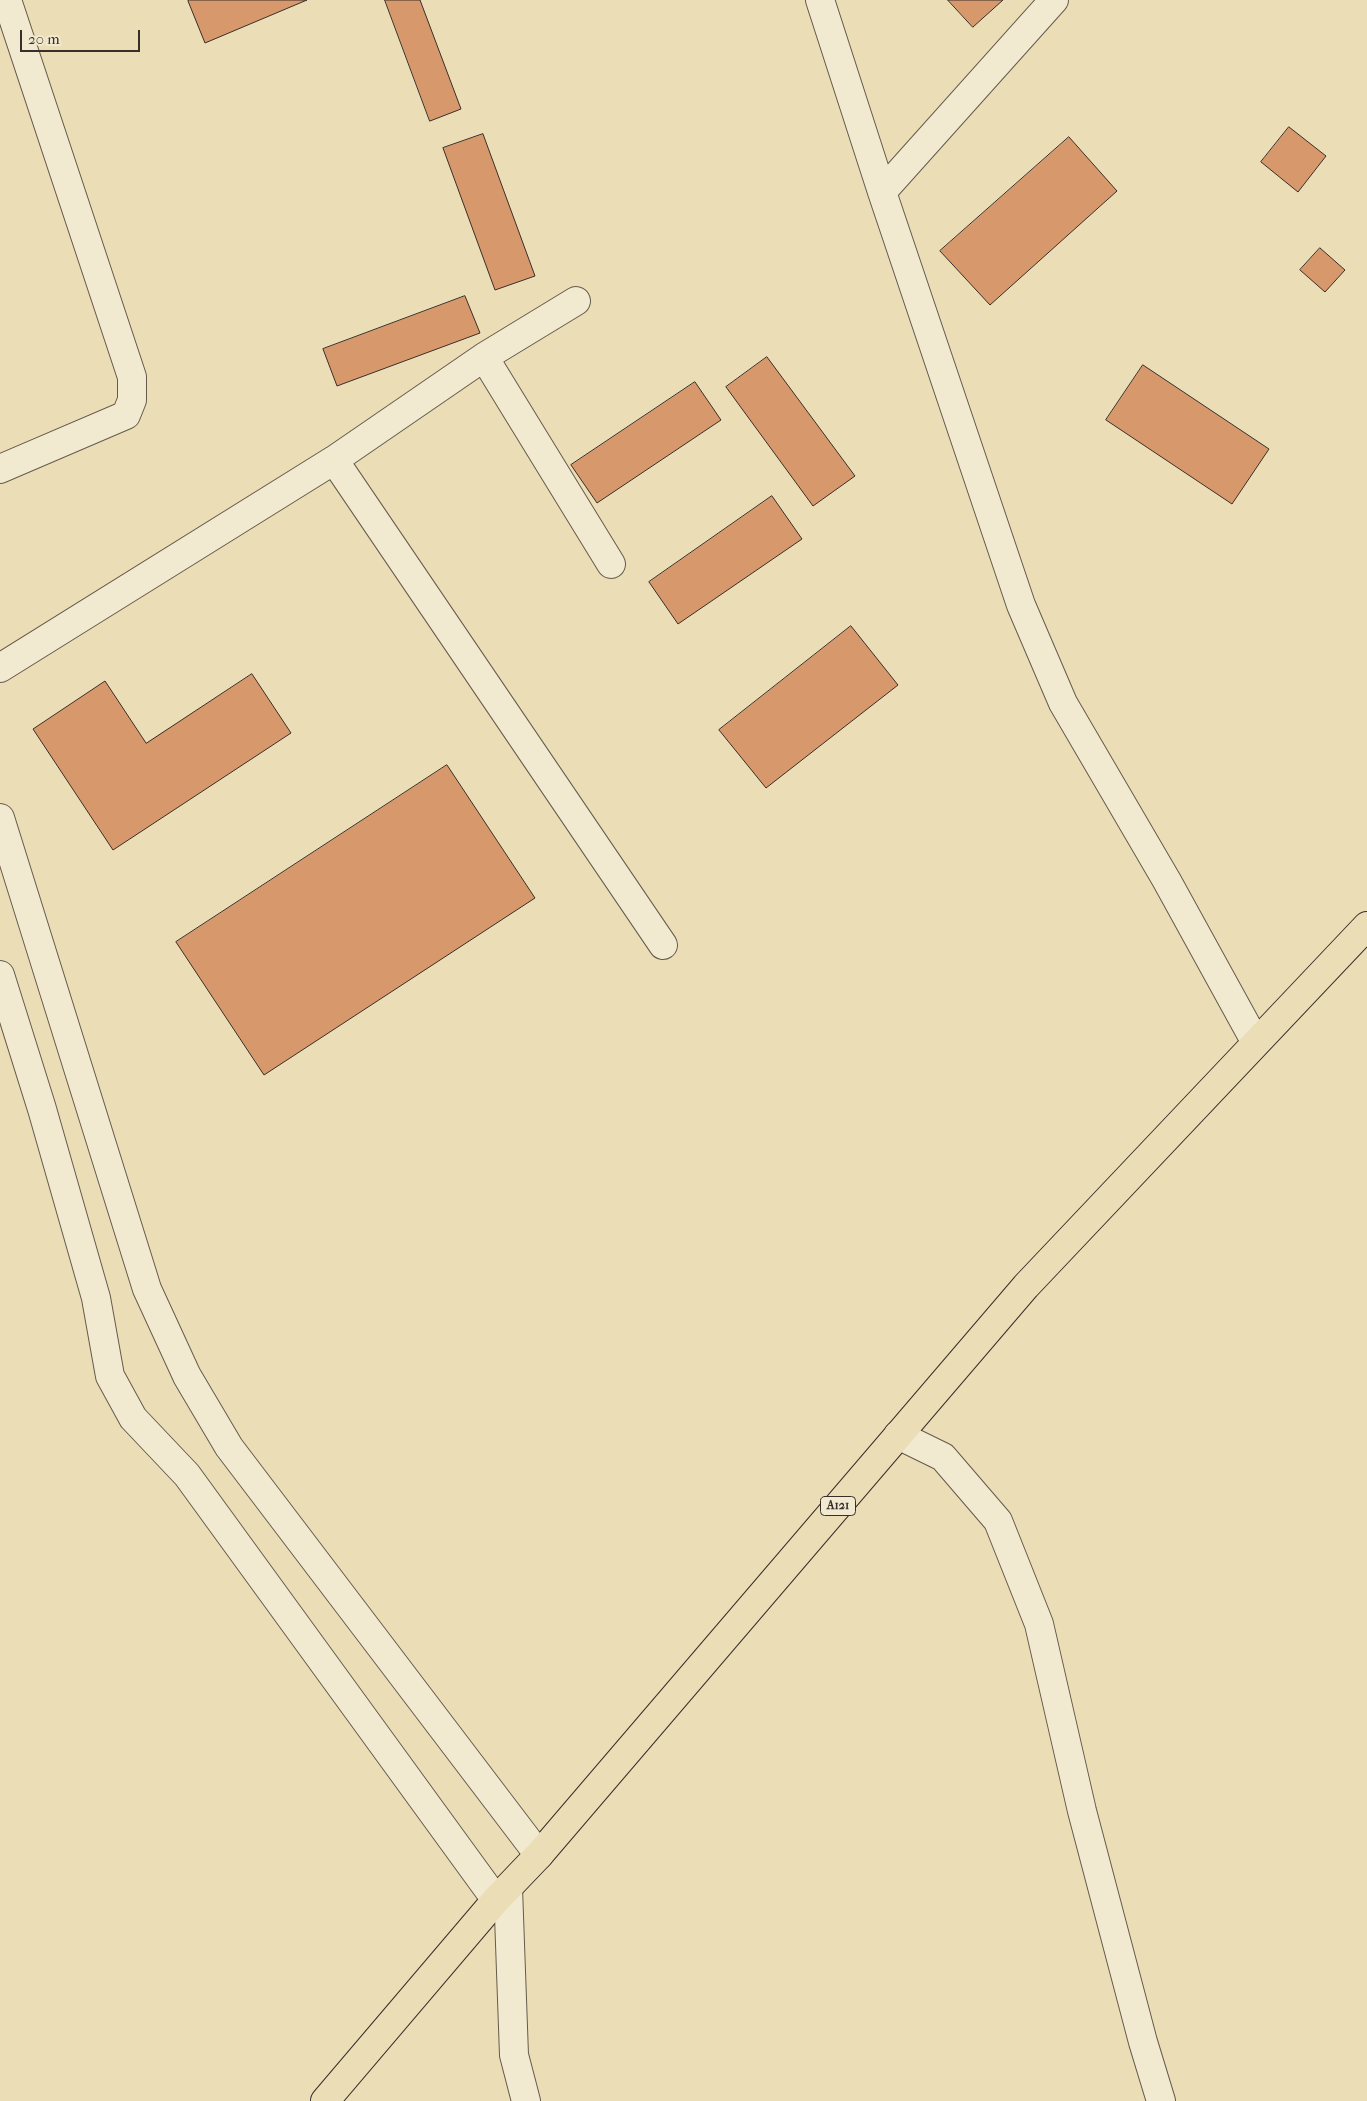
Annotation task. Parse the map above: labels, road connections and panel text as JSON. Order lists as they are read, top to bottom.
{
  "streets": {
    "main road": ["A121"]
  },
  "scale_bar": "20 m"
}
